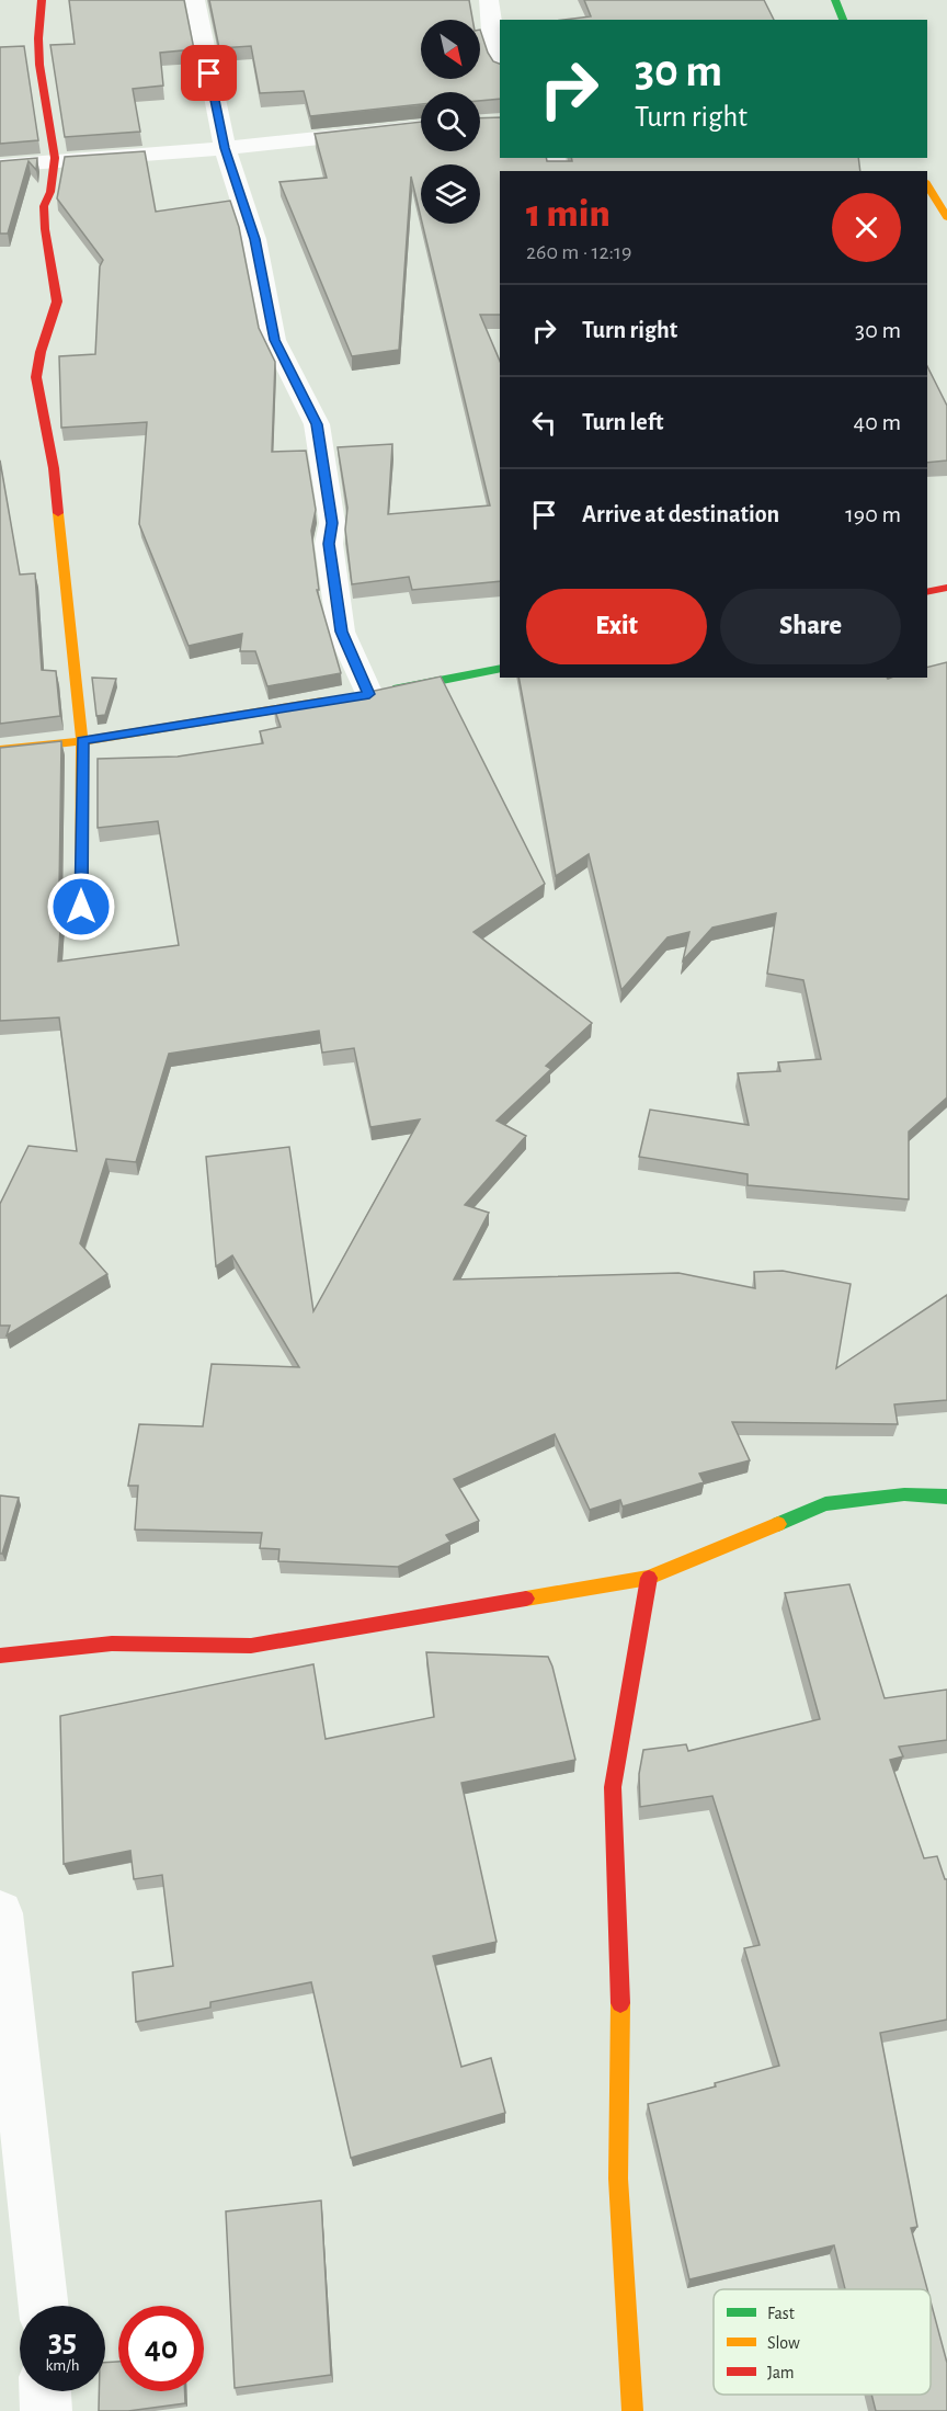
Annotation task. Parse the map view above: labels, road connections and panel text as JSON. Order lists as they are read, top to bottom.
{
  "legend": ["Fast", "Slow", "Jam"],
  "north": "bottom right",
  "page": {
    "turn": ["30 m", "Turn right"],
    "heading": ["1 min", "260 m · 12:19"],
    "list": [
      {
        "name": "Turn right",
        "value": "30 m"
      },
      {
        "name": "Turn left",
        "value": "40 m"
      },
      {
        "name": "Arrive at destination",
        "value": "190 m"
      }
    ],
    "buttons": ["Exit", "Share"],
    "speed": "35 km/h",
    "limit": "40"
  }
}
